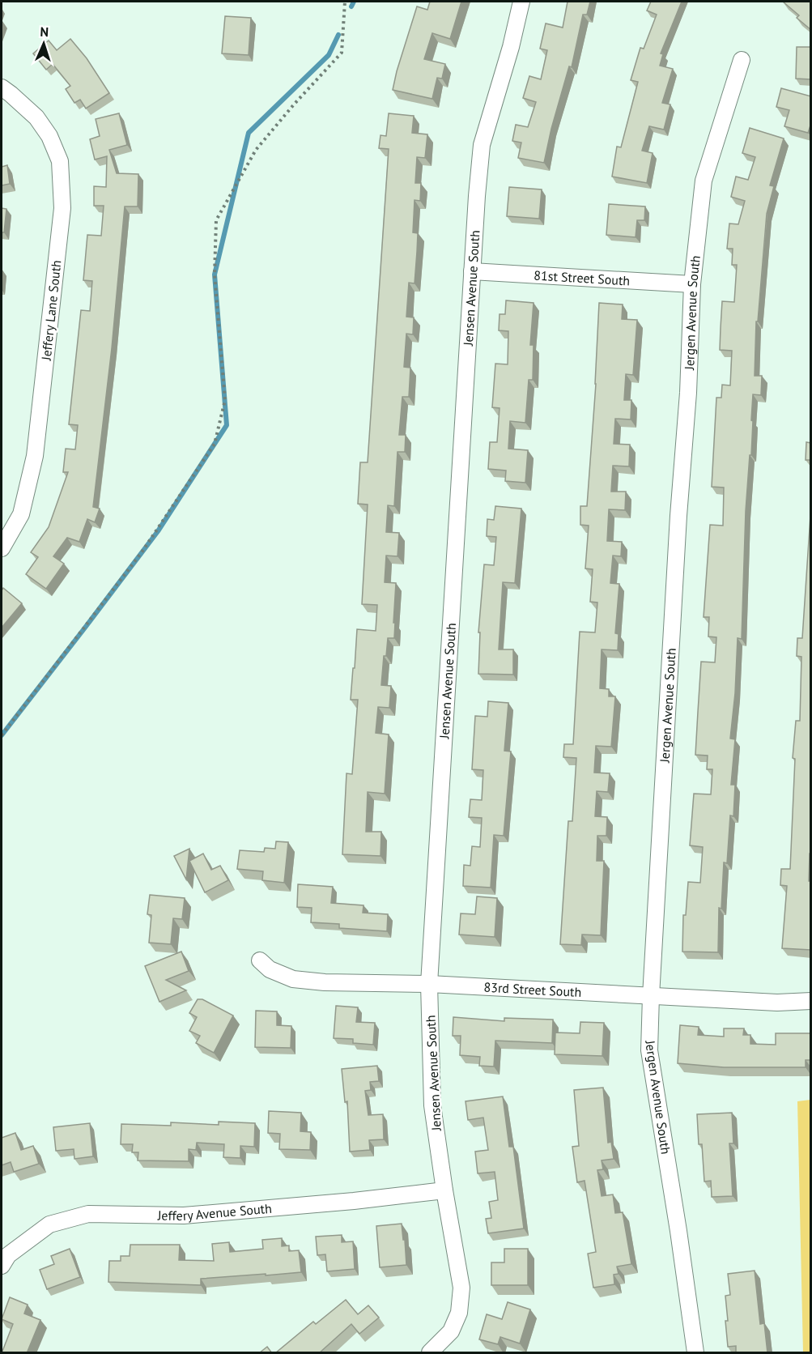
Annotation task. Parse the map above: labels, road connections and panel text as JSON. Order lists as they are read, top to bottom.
{
  "streets": {
    "street": [
      "81st Street South",
      "Jensen Avenue South",
      "Jeffery Lane South",
      "Jergen Avenue South",
      "83rd Street South",
      "Jeffery Avenue South"
    ]
  },
  "crossings": [
    ["81st Street South", "Jensen Avenue South"],
    ["81st Street South", "Jergen Avenue South"],
    ["Jensen Avenue South", "83rd Street South"],
    ["Jensen Avenue South", "Jeffery Avenue South"],
    ["Jergen Avenue South", "83rd Street South"]
  ],
  "north": "top"
}
